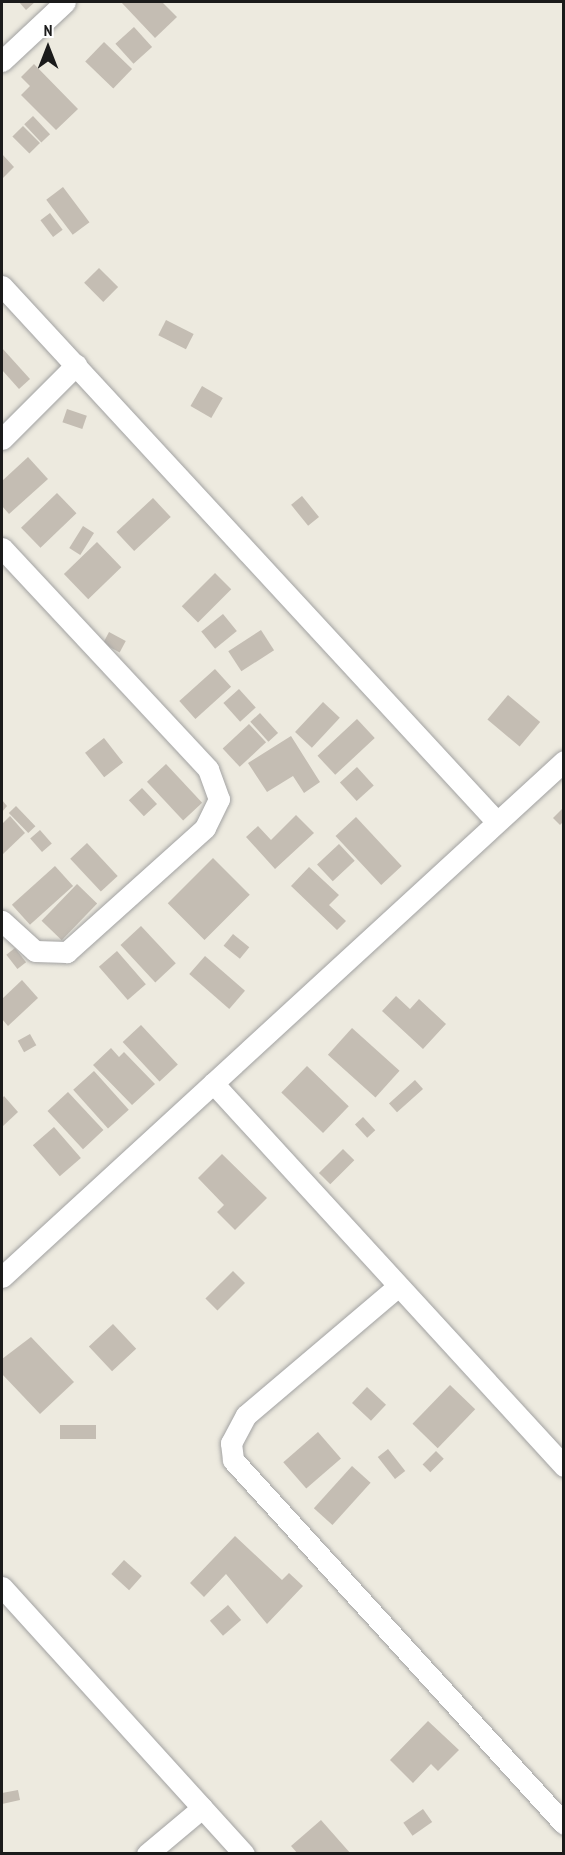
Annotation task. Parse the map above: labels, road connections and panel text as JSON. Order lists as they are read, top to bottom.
{
  "north": "top"
}
